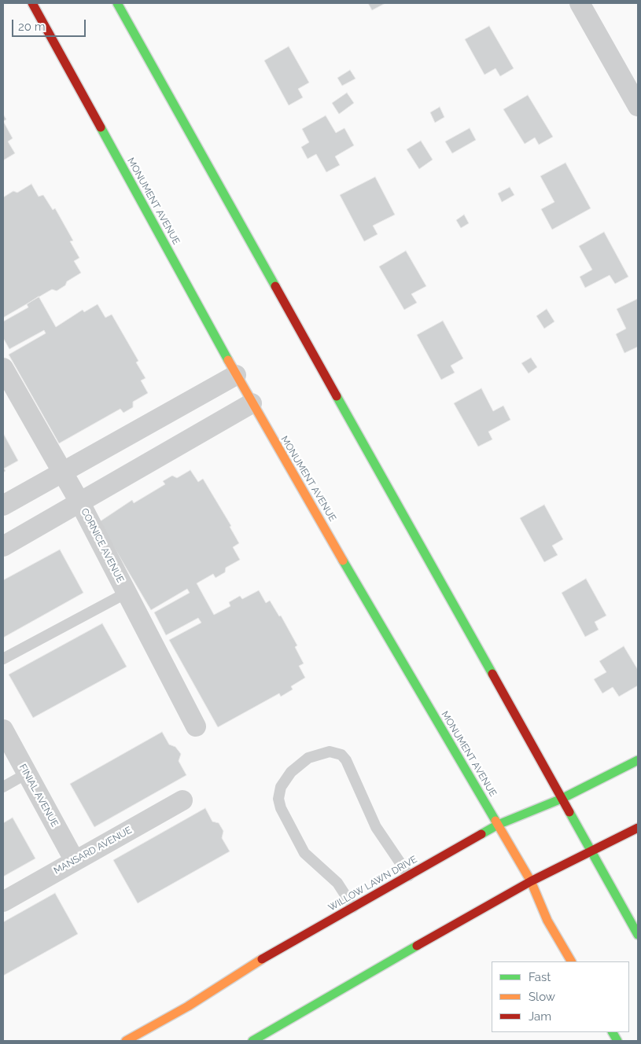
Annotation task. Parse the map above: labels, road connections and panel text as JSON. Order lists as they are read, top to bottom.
{
  "streets": {
    "street": [
      "MONUMENT AVENUE",
      "CORNICE AVENUE",
      "FINIAL AVENUE",
      "MANSARD AVENUE",
      "WILLOW LAWN DRIVE"
    ]
  },
  "crossings": [
    ["MONUMENT AVENUE", "WILLOW LAWN DRIVE"],
    ["FINIAL AVENUE", "MANSARD AVENUE"]
  ],
  "legend": ["Fast", "Slow", "Jam"],
  "scale_bar": "20 m"
}
